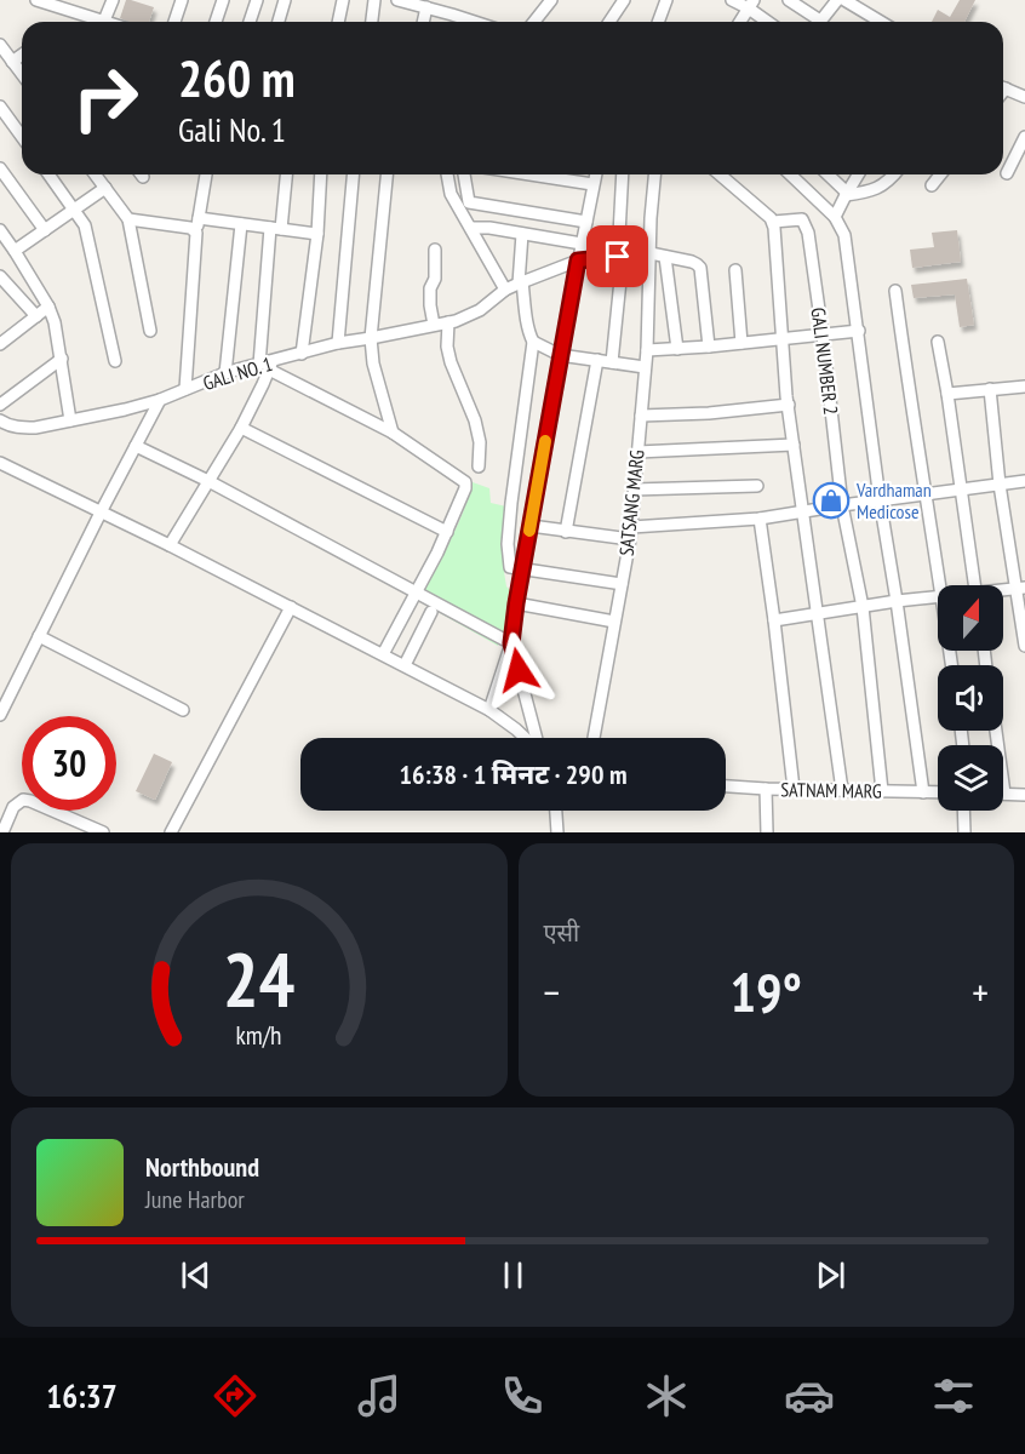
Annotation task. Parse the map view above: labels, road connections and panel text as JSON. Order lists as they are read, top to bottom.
{
  "streets": {
    "street": [
      "GALI NUMBER 2",
      "GALI NO. 1",
      "SATSANG MARG",
      "SATNAM MARG"
    ]
  },
  "crossings": [
    ["GALI NUMBER 2", "SATNAM MARG"],
    ["GALI NO. 1", "SATSANG MARG"]
  ],
  "places": {
    "shop": ["Vardhaman Medicose"]
  },
  "north": "top",
  "page": {
    "turn": ["260 m", "Gali No. 1"],
    "limit": "30",
    "trip": "16:38 · 1 मिनट · 290 m",
    "tile": "एसी",
    "heat": ["−", "19°", "+"],
    "song": ["Northbound", "June Harbor"],
    "tabs": "16:37",
    "gauge": ["24", "km/h"]
  }
}
